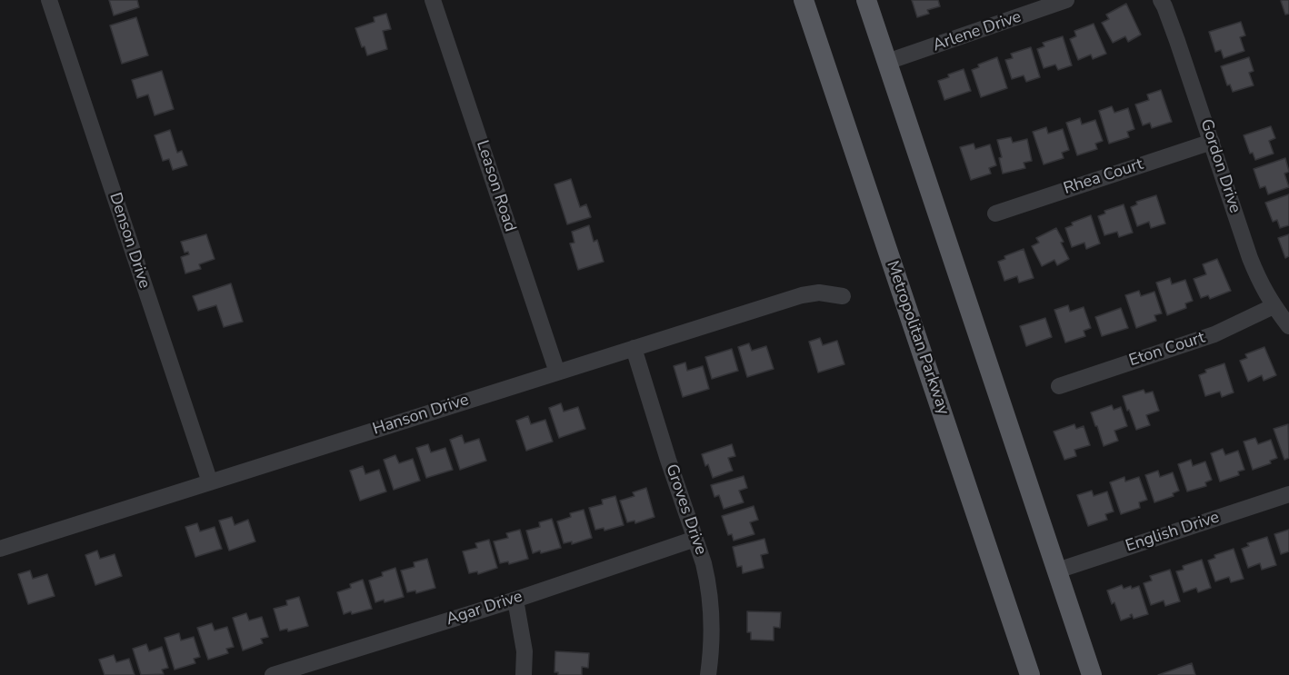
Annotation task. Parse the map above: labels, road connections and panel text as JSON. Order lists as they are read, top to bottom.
{
  "streets": {
    "main road": ["Metropolitan Parkway"],
    "street": [
      "Arlene Drive",
      "Gordon Drive",
      "Rhea Court",
      "Leason Road",
      "Denson Drive",
      "Eton Court",
      "Hanson Drive",
      "Groves Drive",
      "English Drive",
      "Agar Drive"
    ]
  },
  "crossings": [
    ["Gordon Drive", "Rhea Court"],
    ["Gordon Drive", "Eton Court"],
    ["Leason Road", "Hanson Drive"],
    ["Denson Drive", "Hanson Drive"],
    ["Hanson Drive", "Groves Drive"],
    ["Groves Drive", "Agar Drive"]
  ]
}
